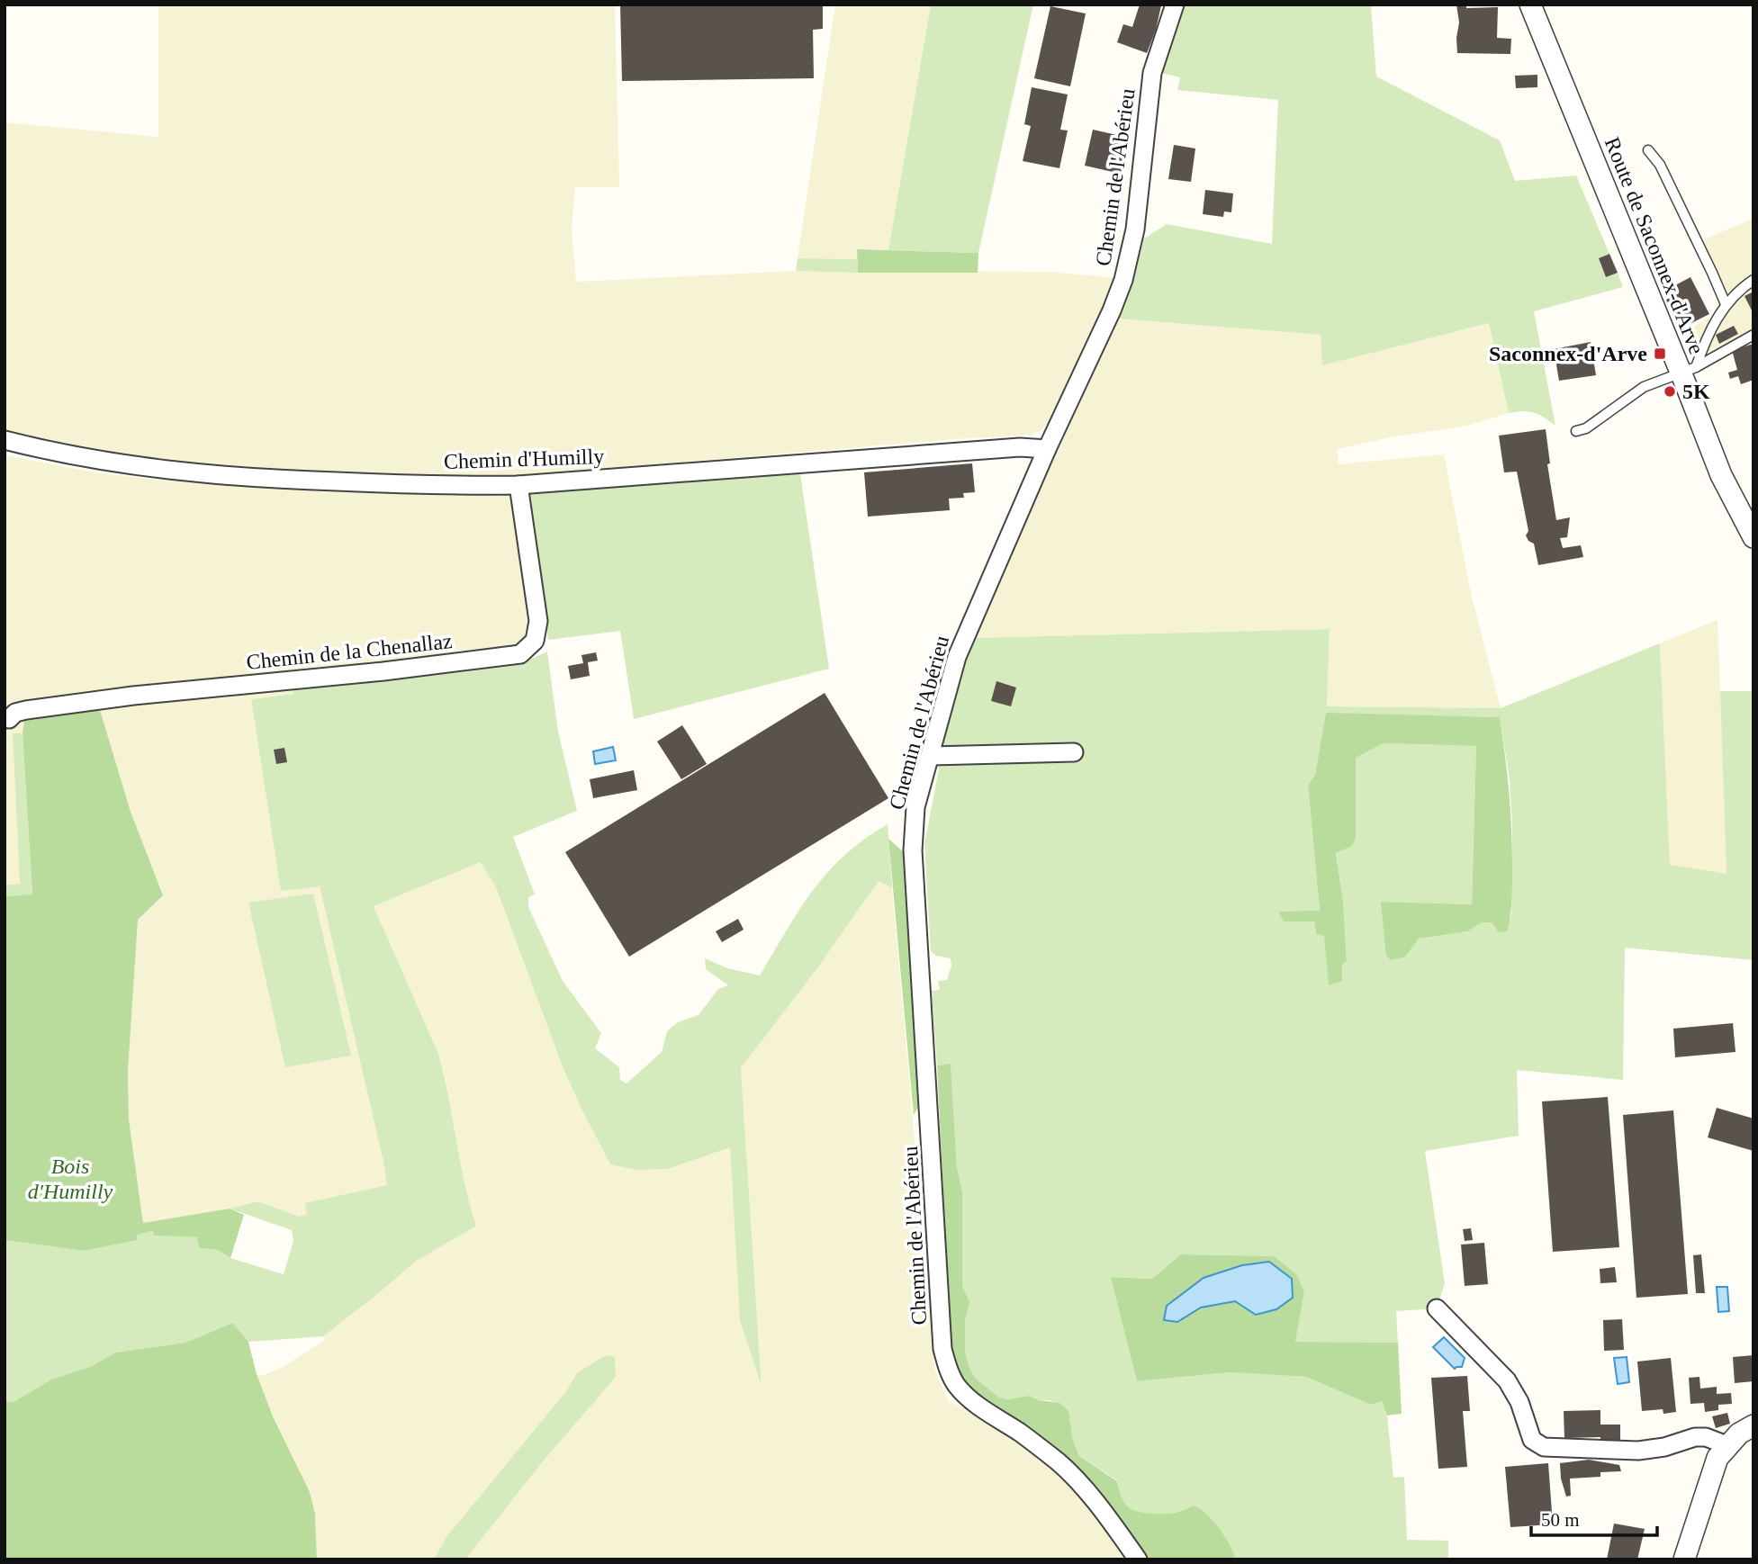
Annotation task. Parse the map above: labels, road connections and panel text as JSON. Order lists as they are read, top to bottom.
{
  "streets": {
    "street": [
      "Chemin de l'Abérieu",
      "Route de Saconnex-d'Arve",
      "Chemin d'Humilly",
      "Chemin de la Chenallaz"
    ]
  },
  "crossings": [
    ["Chemin de l'Abérieu", "Chemin d'Humilly"],
    ["Chemin d'Humilly", "Chemin de la Chenallaz"]
  ],
  "parks": ["Bois d'Humilly"],
  "places": {
    "transit": ["Saconnex-d'Arve"],
    "other": ["5K"]
  },
  "scale_bar": "50 m"
}
